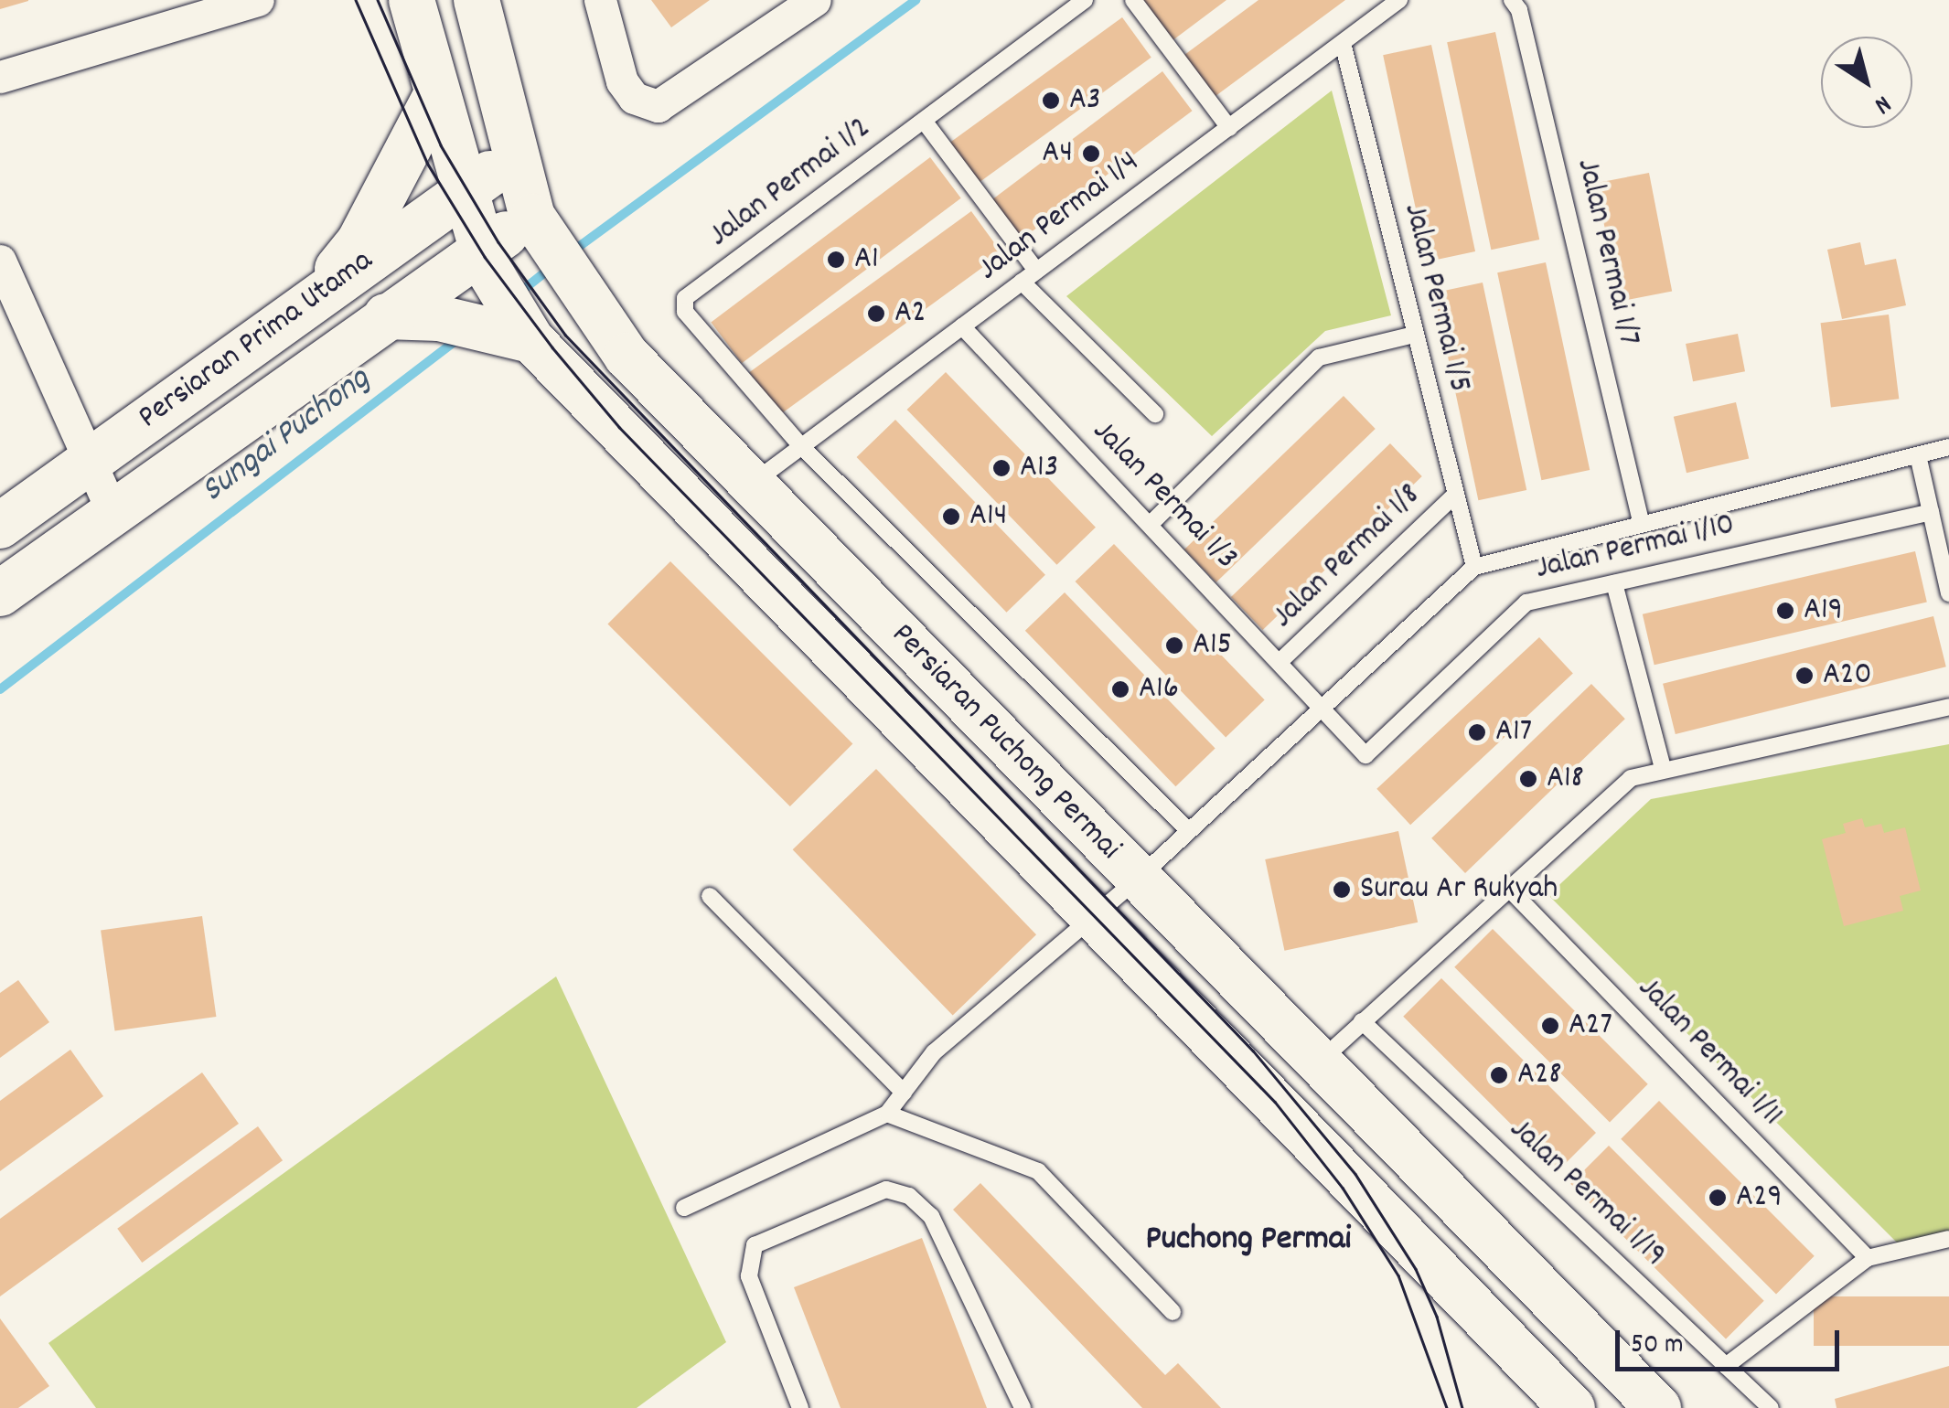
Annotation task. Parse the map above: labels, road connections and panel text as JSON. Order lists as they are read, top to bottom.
{
  "streets": {
    "main road": ["Persiaran Prima Utama", "Persiaran Puchong Permai"],
    "lane": [
      "Jalan Permai 1/2",
      "Jalan Permai 1/4",
      "Jalan Permai 1/7",
      "Jalan Permai 1/5",
      "Jalan Permai 1/3",
      "Jalan Permai 1/10",
      "Jalan Permai 1/8",
      "Jalan Permai 1/11",
      "Jalan Permai 1/19"
    ]
  },
  "crossings": [
    ["Jalan Permai 1/2", "Jalan Permai 1/4"],
    ["Jalan Permai 1/4", "Jalan Permai 1/5"],
    ["Jalan Permai 1/4", "Jalan Permai 1/3"],
    ["Jalan Permai 1/4", "Persiaran Puchong Permai"],
    ["Jalan Permai 1/7", "Jalan Permai 1/10"],
    ["Jalan Permai 1/5", "Jalan Permai 1/10"],
    ["Jalan Permai 1/5", "Jalan Permai 1/8"],
    ["Persiaran Prima Utama", "Persiaran Puchong Permai"],
    ["Jalan Permai 1/3", "Jalan Permai 1/10"],
    ["Jalan Permai 1/3", "Jalan Permai 1/8"],
    ["Jalan Permai 1/10", "Persiaran Puchong Permai"]
  ],
  "districts": ["Puchong Permai"],
  "water": ["Sungai Puchong"],
  "places": [
    "A3",
    "A4",
    "A1",
    "A2",
    "A13",
    "A14",
    "A19",
    "A15",
    "A20",
    "A16",
    "A17",
    "A18",
    "Surau Ar Rukyah",
    "A27",
    "A28",
    "A29"
  ],
  "scale_bar": "50 m",
  "north": "bottom right"
}
